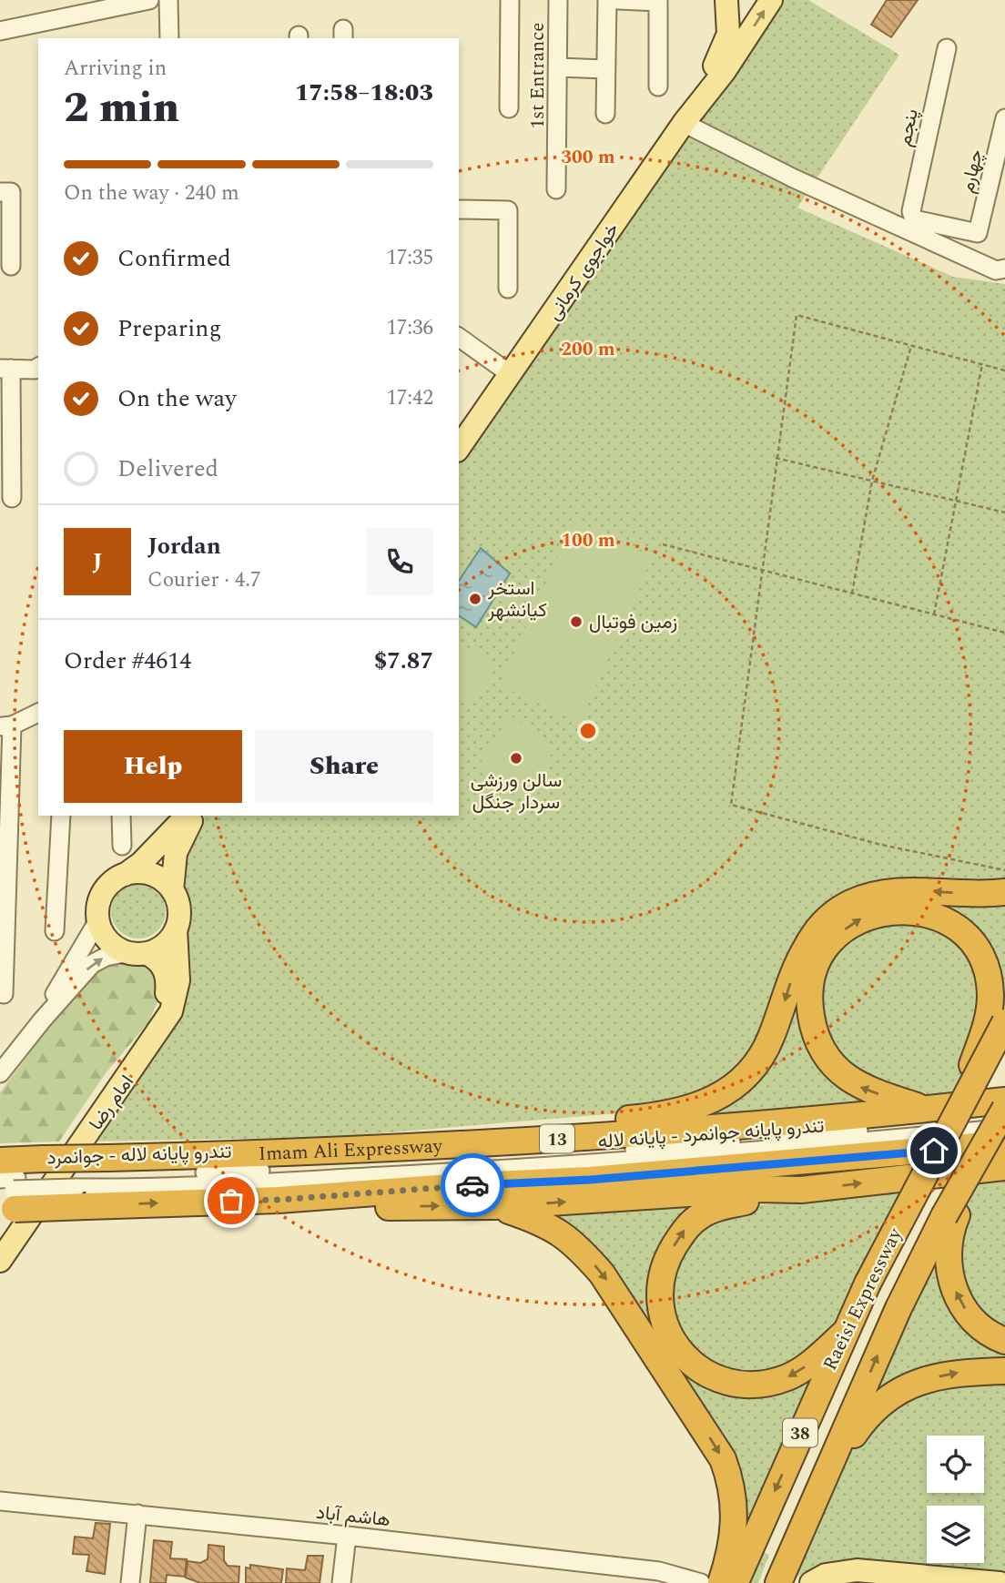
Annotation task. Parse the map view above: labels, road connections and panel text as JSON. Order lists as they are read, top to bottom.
{
  "streets": {
    "highway": [
      "13",
      "Imam Ali Expressway",
      "Raeisi Expressway",
      "38"
    ],
    "main road": ["خواجوی کرمانی", "امام رضا"],
    "street": [
      "1st Entrance",
      "پنجم",
      "چهارم",
      "تندرو پایانه جوانمرد - پایانه لاله",
      "تندرو پایانه لاله - جوانمرد",
      "هاشم آباد"
    ]
  },
  "crossings": [
    ["پنجم", "چهارم"],
    ["تندرو پایانه جوانمرد - پایانه لاله", "Imam Ali Expressway"],
    ["تندرو پایانه جوانمرد - پایانه لاله", "تندرو پایانه لاله - جوانمرد"],
    ["Imam Ali Expressway", "تندرو پایانه لاله - جوانمرد"]
  ],
  "places": ["استخر کیانشهر", "زمین فوتبال", "سالن ورزشی سردار جنگل"],
  "page": {
    "heading": ["2 min", "Arriving in", "17:58–18:03"],
    "panel": [
      "Jordan",
      "Courier · 4.7",
      "Order #4614",
      "$7.87"
    ],
    "bar": "On the way · 240 m",
    "list": [
      ["Confirmed", "17:35"],
      ["Preparing", "17:36"],
      ["On the way", "17:42"],
      "Delivered"
    ],
    "round": "J",
    "buttons": ["Help", "Share"]
  },
  "rings": ["300 m", "200 m", "100 m"]
}
